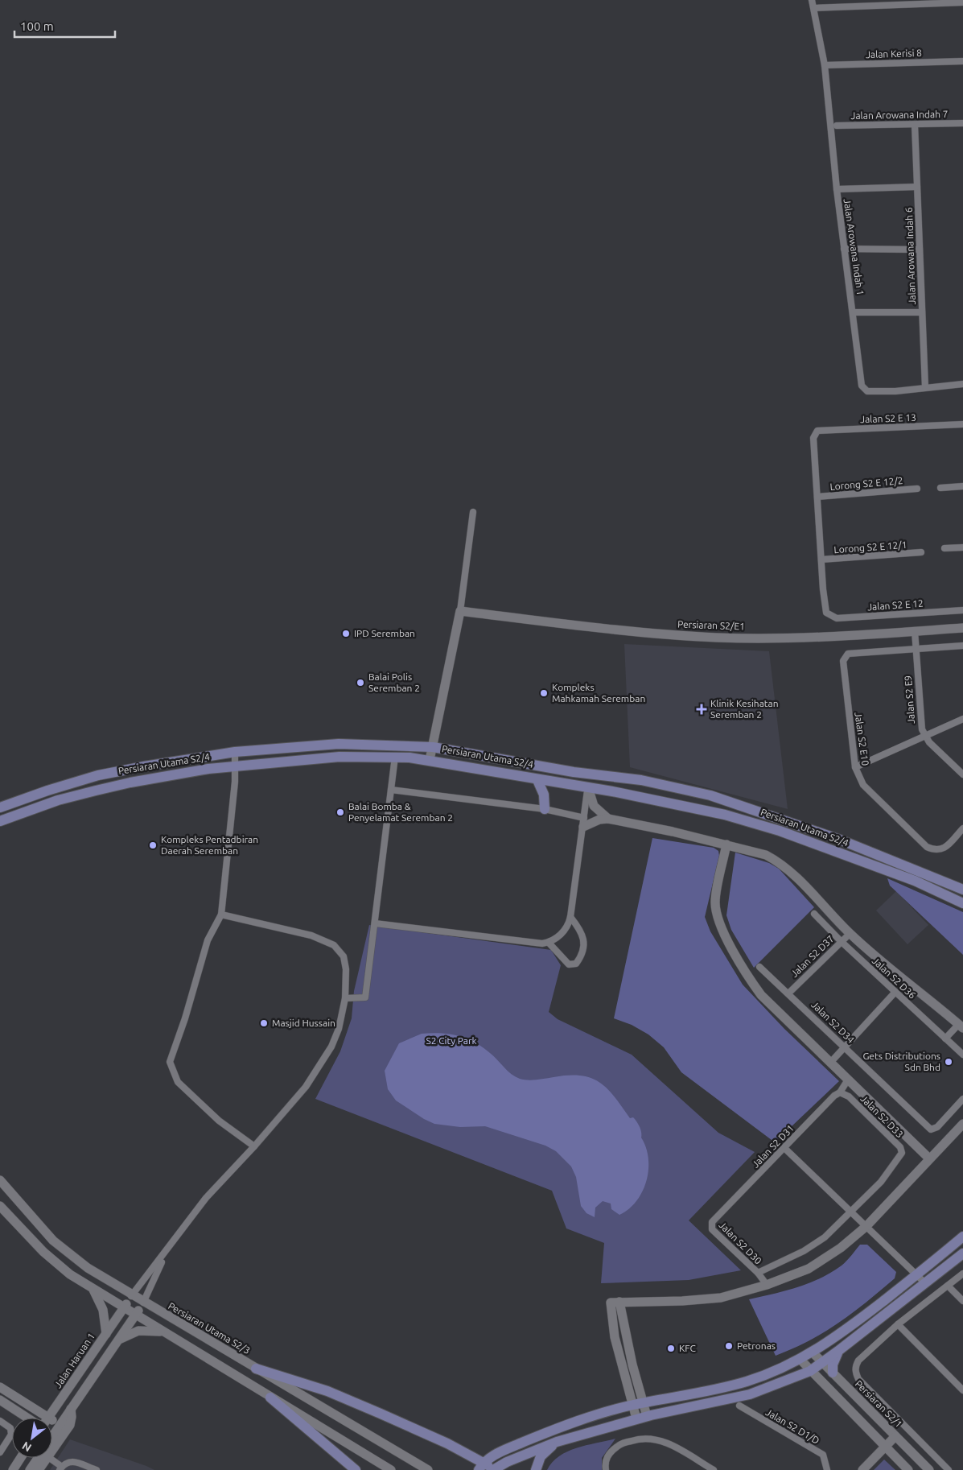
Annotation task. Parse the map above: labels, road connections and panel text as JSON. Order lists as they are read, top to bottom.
{
  "streets": {
    "main road": ["Persiaran Utama S2/4"],
    "street": [
      "Jalan Kerisi 8",
      "Jalan Arowana Indah 7",
      "Jalan Arowana Indah 1",
      "Jalan Arowana Indah 6",
      "Jalan S2 E 13",
      "Lorong S2 E 12/2",
      "Lorong S2 E 12/1",
      "Jalan S2 E 12",
      "Persiaran S2/E1",
      "Jalan S2 E9",
      "Jalan S2 E10",
      "Jalan S2 D37",
      "Jalan S2 D36",
      "Jalan S2 D34",
      "Jalan S2 D33",
      "Jalan S2 D31",
      "Jalan S2 D30",
      "Persiaran Utama S2/3",
      "Jalan Haruan 1",
      "Persiaran S2/1",
      "Jalan S2 D1/D"
    ]
  },
  "crossings": [
    ["Jalan Kerisi 8", "Jalan Arowana Indah 1"],
    ["Jalan Arowana Indah 7", "Jalan Arowana Indah 6"],
    ["Jalan Arowana Indah 1", "Jalan Arowana Indah 6"],
    ["Jalan S2 E 13", "Lorong S2 E 12/2"],
    ["Lorong S2 E 12/1", "Jalan S2 E 12"],
    ["Persiaran S2/E1", "Jalan S2 E9"],
    ["Jalan S2 E9", "Jalan S2 E10"],
    ["Jalan S2 D37", "Jalan S2 D36"],
    ["Jalan S2 D37", "Jalan S2 D34"],
    ["Jalan S2 D33", "Jalan S2 D31"],
    ["Jalan S2 D33", "Jalan S2 D30"],
    ["Jalan S2 D31", "Jalan S2 D30"],
    ["Persiaran Utama S2/3", "Jalan Haruan 1"]
  ],
  "parks": ["S2 City Park"],
  "places": {
    "other": [
      "IPD Seremban",
      "Balai Polis Seremban 2",
      "Kompleks Mahkamah Seremban",
      "Balai Bomba & Penyelamat Seremban 2",
      "Kompleks Pentadbiran Daerah Seremban",
      "Masjid Hussain",
      "Gets Distributions Sdn Bhd",
      "Petronas",
      "KFC"
    ],
    "health": ["Klinik Kesihatan Seremban 2"]
  },
  "scale_bar": "100 m",
  "north": "bottom left"
}
